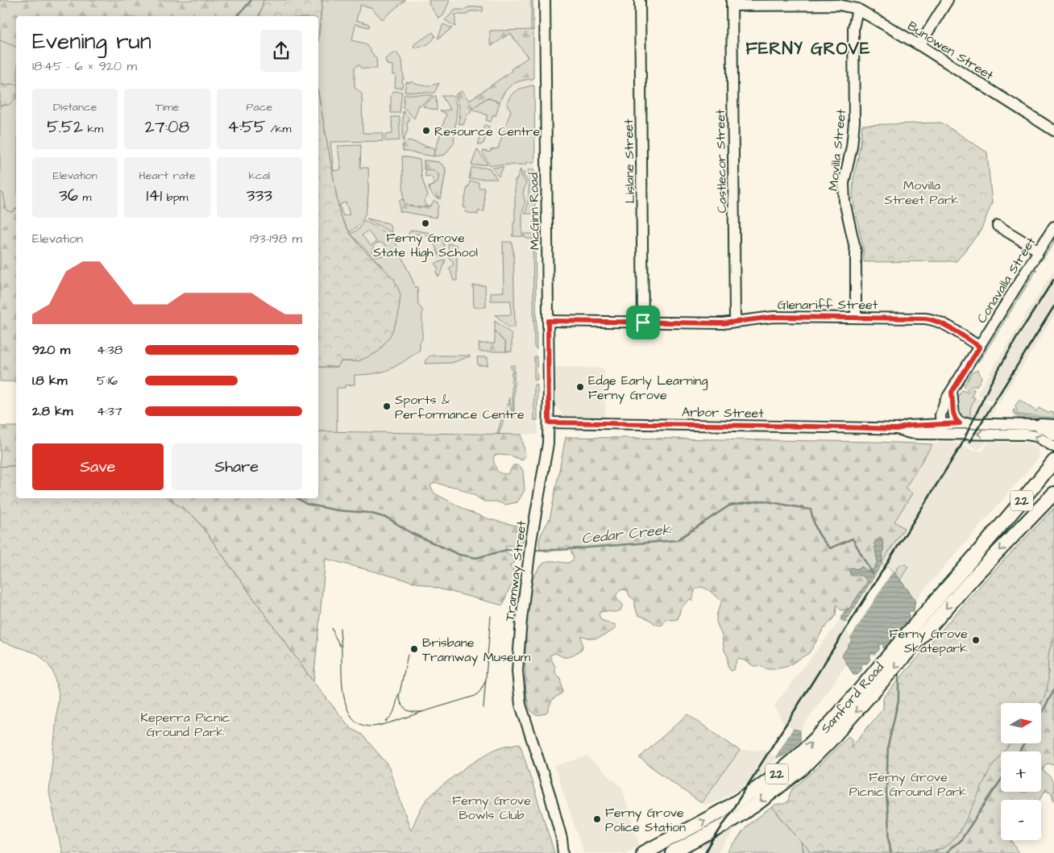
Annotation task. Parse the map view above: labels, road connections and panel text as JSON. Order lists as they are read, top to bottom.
{
  "streets": {
    "main road": ["22", "Samford Road"],
    "street": [
      "Bunowen Street",
      "Movilla Street",
      "Lislane Street",
      "Castlecor Street",
      "McGinn Road",
      "Conavalla Street",
      "Glenariff Street",
      "Arbor Street",
      "Tramway Street"
    ]
  },
  "crossings": [
    ["Bunowen Street", "Movilla Street"],
    ["Bunowen Street", "Castlecor Street"],
    ["Movilla Street", "Glenariff Street"],
    ["Lislane Street", "Glenariff Street"],
    ["Castlecor Street", "Glenariff Street"],
    ["McGinn Road", "Glenariff Street"],
    ["McGinn Road", "Arbor Street"],
    ["McGinn Road", "Tramway Street"],
    ["Conavalla Street", "Glenariff Street"],
    ["Conavalla Street", "Arbor Street"],
    ["Arbor Street", "Tramway Street"]
  ],
  "districts": ["FERNY GROVE"],
  "water": ["Cedar Creek"],
  "parks": [
    "Movilla Street Park",
    "Keperra Picnic Ground Park",
    "Ferny Grove Picnic Ground Park",
    "Ferny Grove Bowls Club"
  ],
  "places": [
    "Resource Centre",
    "Ferny Grove State High School",
    "Edge Early Learning Ferny Grove",
    "Sports & Performance Centre",
    "Ferny Grove Skatepark",
    "Brisbane Tramway Museum",
    "Ferny Grove Police Station"
  ],
  "north": "right",
  "page": {
    "heading": ["Evening run", "18:45 · 6 × 920 m"],
    "stats": [
      ["Distance", "5.52 km"],
      ["Time", "27:08"],
      ["Pace", "4:55 /km"],
      ["Elevation", "36 m"],
      ["Heart rate", "141 bpm"],
      ["kcal", "333"]
    ],
    "chart": ["Elevation", "193–198 m"],
    "list": [
      {
        "name": "920 m",
        "note": "4:38"
      },
      {
        "name": "1.8 km",
        "note": "5:16"
      },
      {
        "name": "2.8 km",
        "note": "4:37"
      }
    ],
    "buttons": ["Save", "Share"],
    "map_buttons": ["+", "−"]
  }
}
